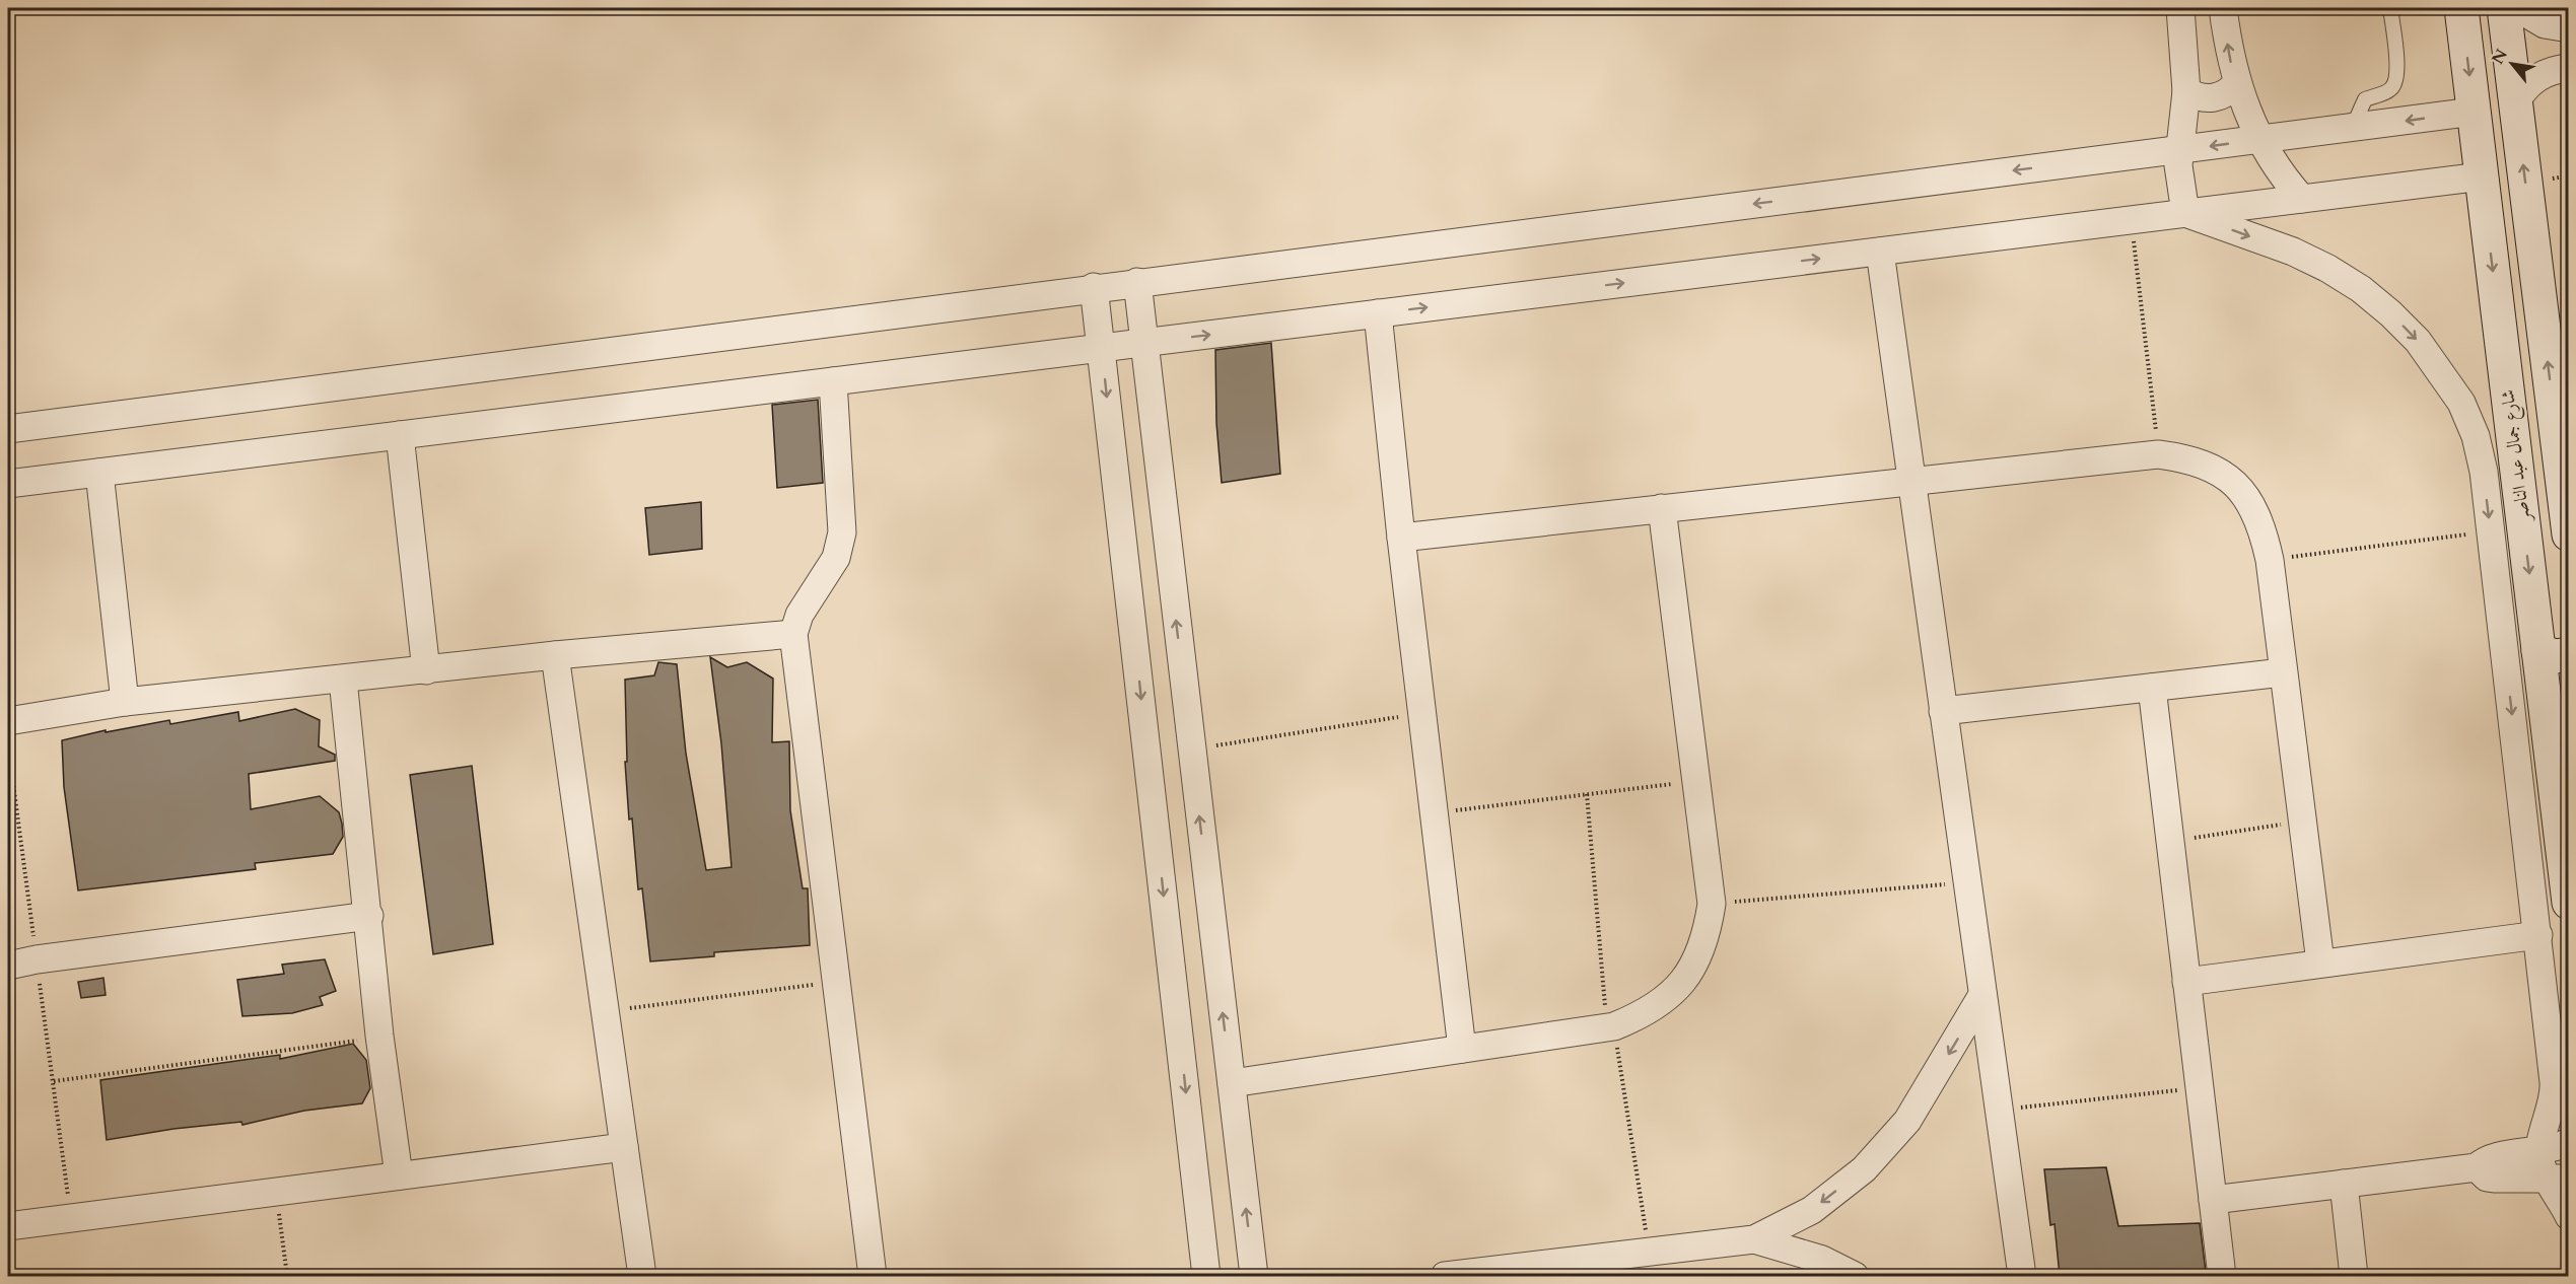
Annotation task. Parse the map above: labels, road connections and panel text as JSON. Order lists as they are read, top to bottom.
{
  "streets": {
    "main road": ["شارع جمال عبد الناصر"]
  },
  "north": "top left"
}
